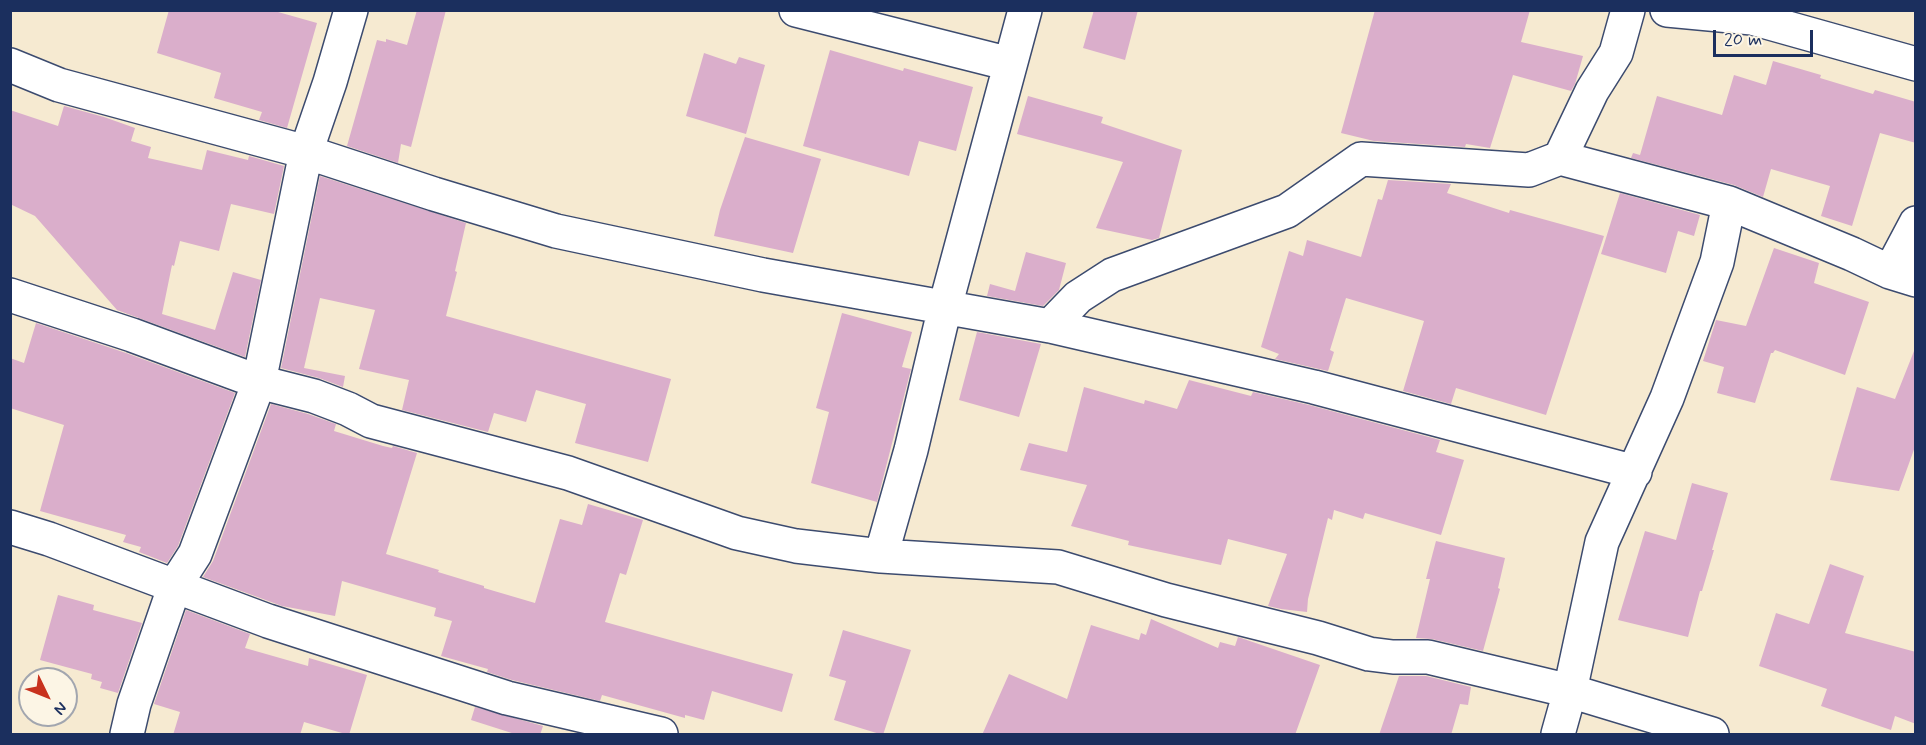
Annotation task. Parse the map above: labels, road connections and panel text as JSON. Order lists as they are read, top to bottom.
{
  "scale_bar": "20 m",
  "north": "bottom right"
}
